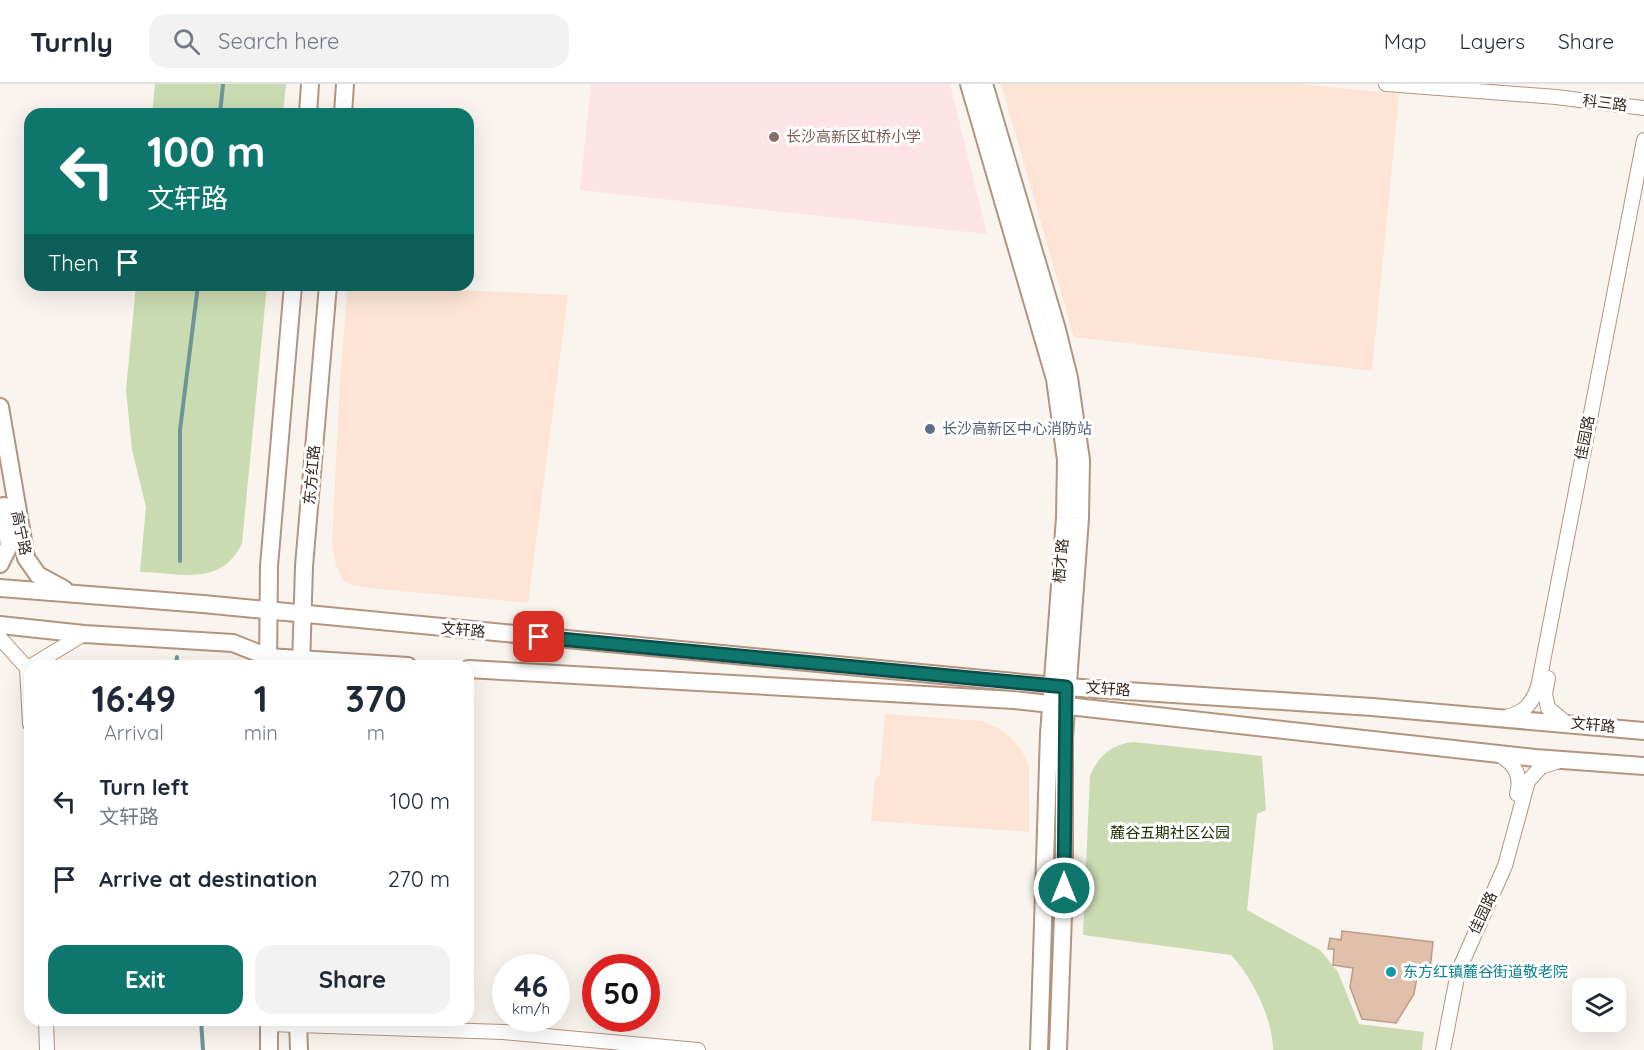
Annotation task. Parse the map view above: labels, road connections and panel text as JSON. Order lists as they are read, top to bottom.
{
  "streets": {
    "main road": [
      "东方红路",
      "高宁路",
      "栖才路",
      "文轩路"
    ],
    "street": ["科三路", "佳园路"]
  },
  "crossings": [
    ["佳园路", "文轩路"],
    ["东方红路", "文轩路"],
    ["高宁路", "文轩路"],
    ["栖才路", "文轩路"]
  ],
  "parks": ["麓谷五期社区公园"],
  "places": ["长沙高新区虹桥小学", "长沙高新区中心消防站", "东方红镇麓谷街道敬老院"],
  "page": {
    "header": "Turnly",
    "search": "Search here",
    "nav": ["Map", "Layers", "Share"],
    "turn": ["100 m", "文轩路"],
    "then": "Then",
    "eta": [
      "16:49",
      "Arrival",
      "1",
      "min",
      "370",
      "m"
    ],
    "list": [
      {
        "name": "Turn left",
        "note": "文轩路",
        "value": "100 m"
      },
      {
        "name": "Arrive at destination",
        "value": "270 m"
      }
    ],
    "buttons": ["Exit", "Share"],
    "speed": "46 km/h",
    "limit": "50"
  }
}
